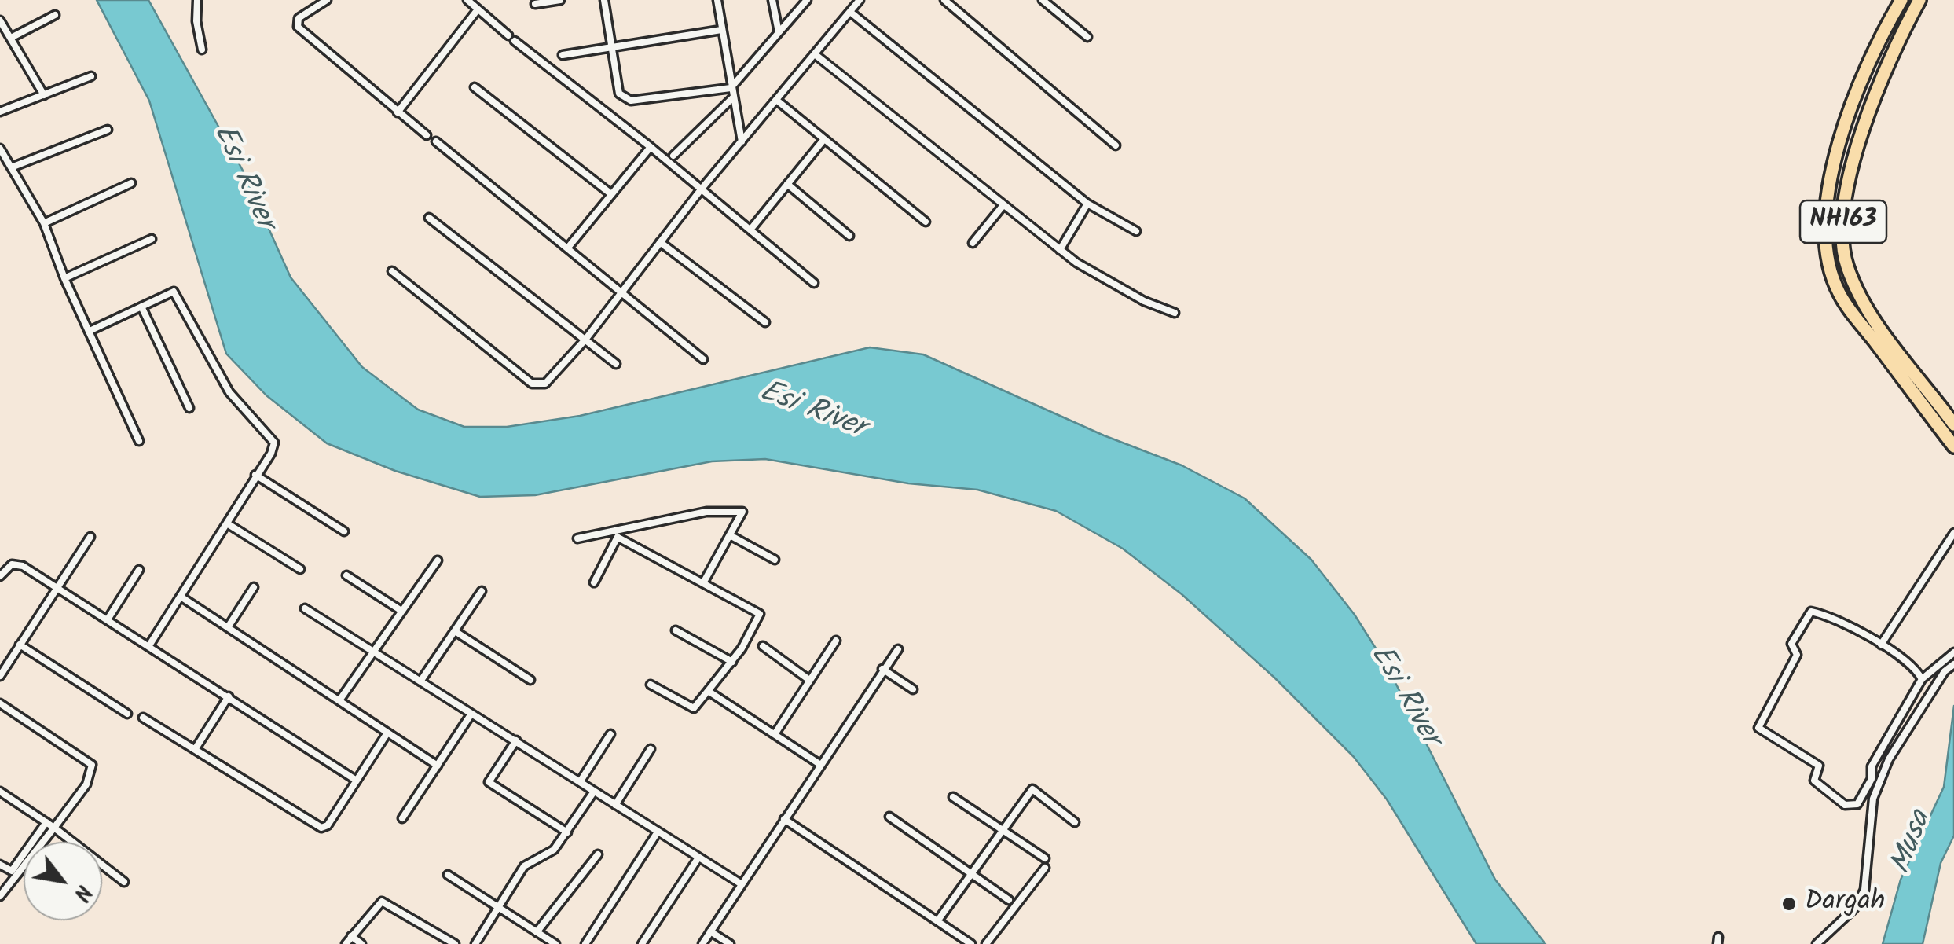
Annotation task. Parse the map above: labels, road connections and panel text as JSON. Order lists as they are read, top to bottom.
{
  "streets": {
    "highway": ["NH163"]
  },
  "water": ["Esi River", "Musa"],
  "places": ["Dargah"],
  "north": "bottom right"
}
